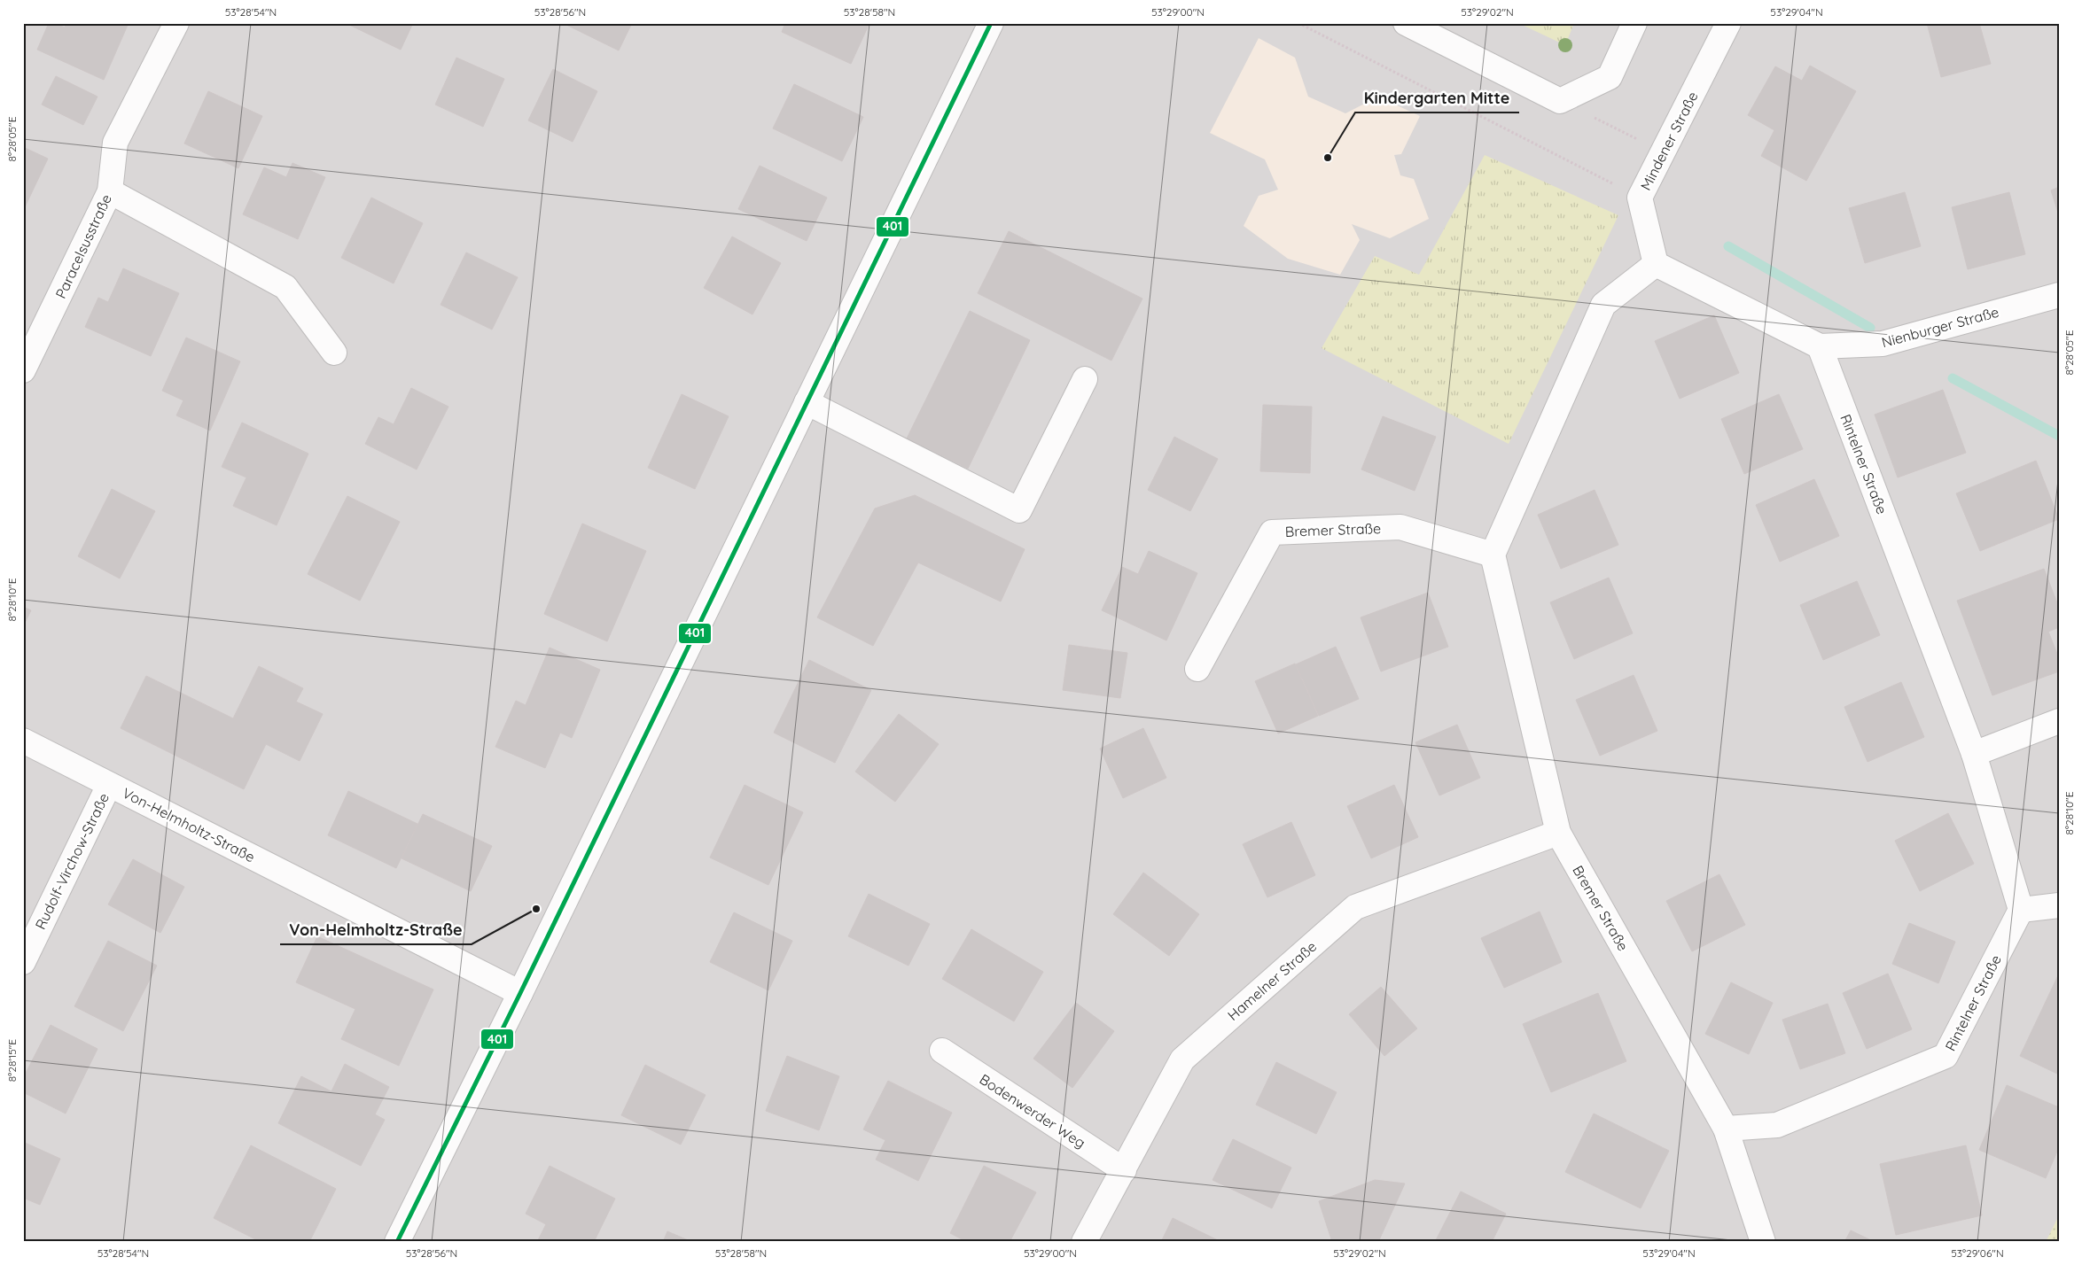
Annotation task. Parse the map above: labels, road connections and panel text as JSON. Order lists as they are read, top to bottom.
{
  "streets": {
    "street": [
      "Mindener Straße",
      "Paracelsusstraße",
      "Nienburger Straße",
      "Rintelner Straße",
      "Bremer Straße",
      "Von-Helmholtz-Straße",
      "Rudolf-Virchow-Straße",
      "Hamelner Straße",
      "Bodenwerder Weg"
    ]
  },
  "crossings": [
    ["Nienburger Straße", "Rintelner Straße"],
    ["Rintelner Straße", "Bremer Straße"],
    ["Bremer Straße", "Hamelner Straße"],
    ["Von-Helmholtz-Straße", "Rudolf-Virchow-Straße"],
    ["Hamelner Straße", "Bodenwerder Weg"]
  ],
  "places": ["Kindergarten Mitte", "Von-Helmholtz-Straße"],
  "lines": ["transit line 401"],
  "coordinates": [
    "53°28'54\"N",
    "53°28'56\"N",
    "53°28'58\"N",
    "53°29'00\"N",
    "53°29'02\"N",
    "53°29'04\"N",
    "8°28'05\"E",
    "8°28'10\"E",
    "8°28'15\"E",
    "53°29'06\"N"
  ]
}
